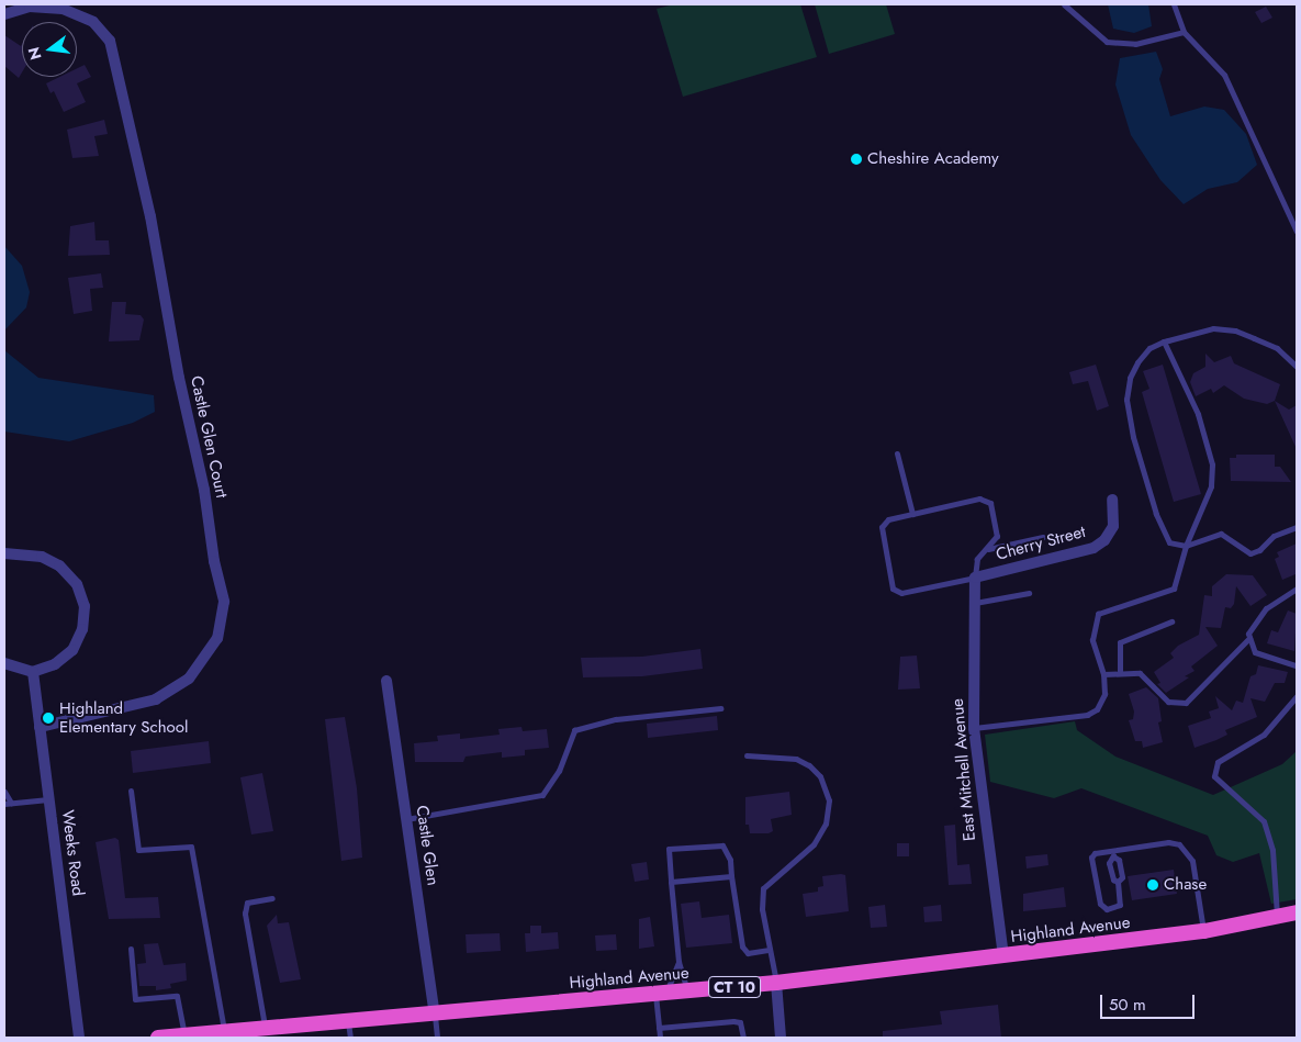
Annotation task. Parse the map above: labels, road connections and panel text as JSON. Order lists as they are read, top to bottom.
{
  "streets": {
    "highway": ["Highland Avenue", "CT 10"],
    "street": [
      "Castle Glen Court",
      "Cherry Street",
      "East Mitchell Avenue",
      "Castle Glen",
      "Weeks Road"
    ]
  },
  "crossings": [
    ["Castle Glen Court", "Weeks Road"],
    ["Cherry Street", "East Mitchell Avenue"],
    ["East Mitchell Avenue", "Highland Avenue"],
    ["Castle Glen", "Highland Avenue"]
  ],
  "places": ["Cheshire Academy", "Highland Elementary School", "Chase"],
  "scale_bar": "50 m",
  "north": "left"
}
